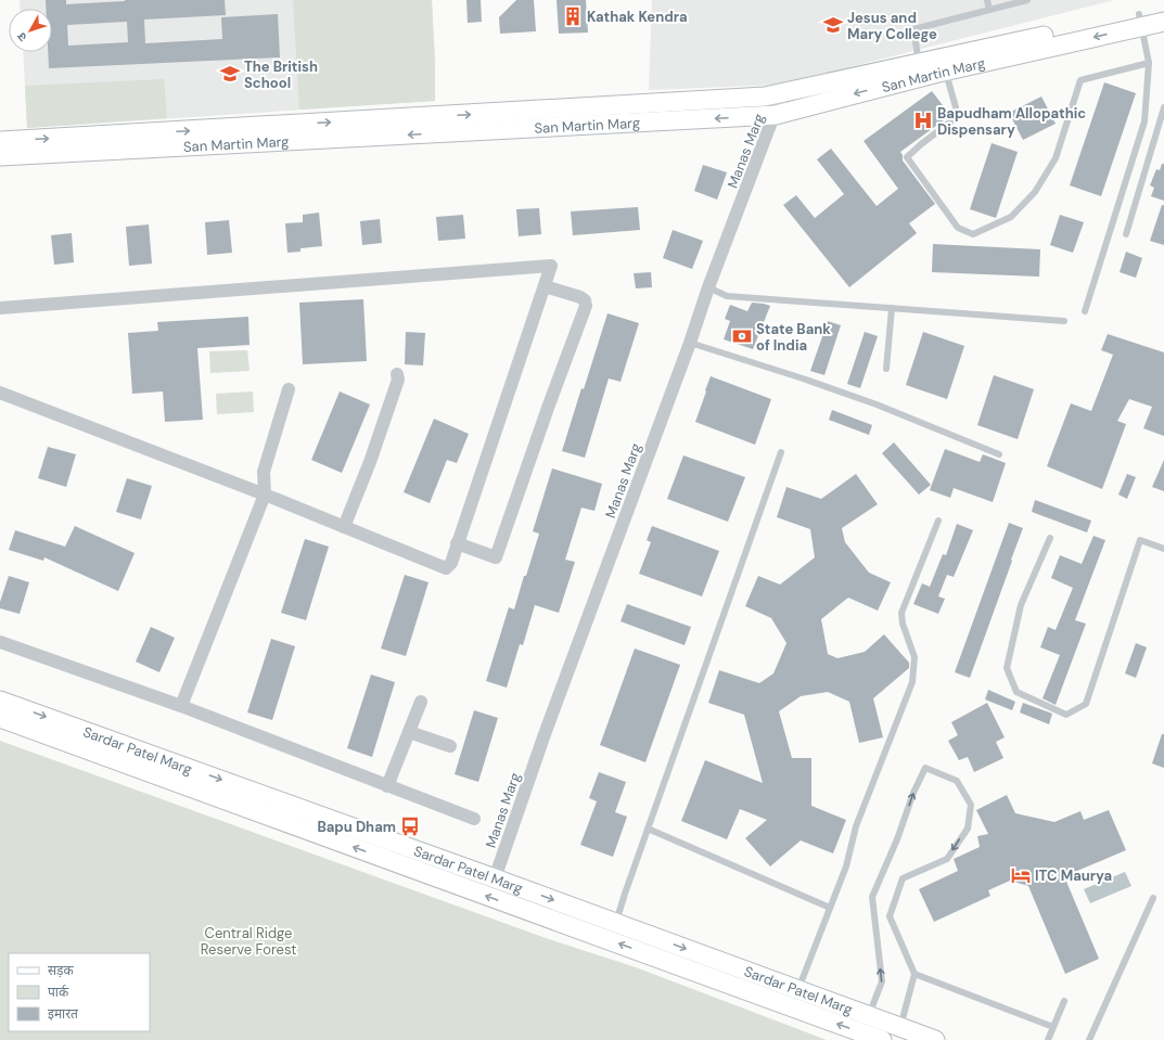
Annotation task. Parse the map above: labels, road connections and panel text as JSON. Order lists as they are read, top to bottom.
{
  "streets": {
    "street": ["San Martin Marg", "Manas Marg", "Sardar Patel Marg"]
  },
  "crossings": [
    ["San Martin Marg", "Manas Marg"],
    ["Manas Marg", "Sardar Patel Marg"]
  ],
  "parks": ["Central Ridge Reserve Forest"],
  "places": {
    "building": ["Kathak Kendra"],
    "school or university": ["Jesus and Mary College", "The British School"],
    "hospital": ["Bapudham Allopathic Dispensary"],
    "bank": ["State Bank of India"],
    "bus stop": ["Bapu Dham"],
    "hotel": ["ITC Maurya"]
  },
  "legend": ["सड़क", "पार्क", "इमारत"],
  "north": "bottom left"
}
